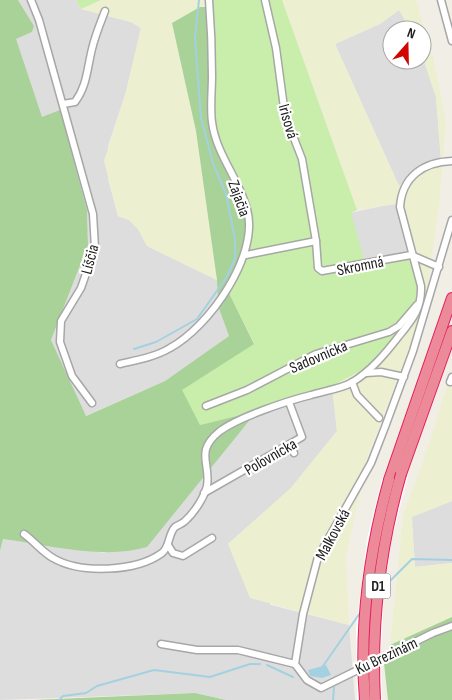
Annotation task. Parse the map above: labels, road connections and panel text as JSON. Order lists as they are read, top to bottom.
{
  "streets": {
    "highway": ["D1"],
    "street": [
      "Irisová",
      "Zajačia",
      "Líščia",
      "Skromná",
      "Sadovnícka",
      "Poľovnícka",
      "Malkovská",
      "Ku Brezinám"
    ]
  },
  "crossings": [
    ["Irisová", "Skromná"],
    ["Malkovská", "Ku Brezinám"]
  ],
  "north": "top"
}
